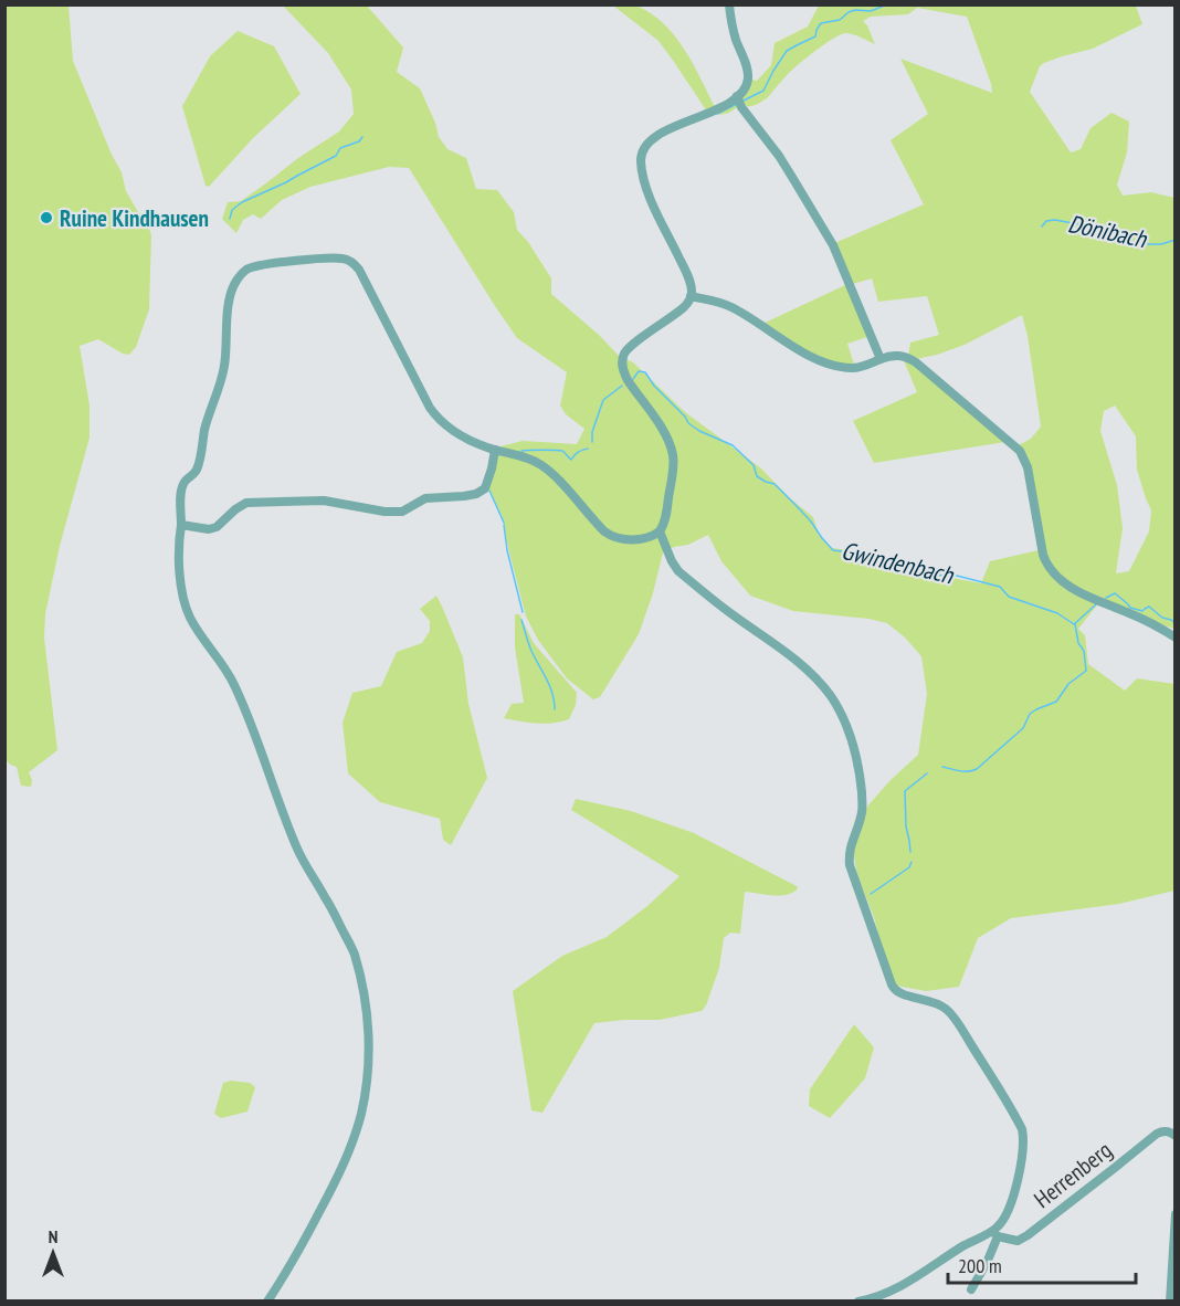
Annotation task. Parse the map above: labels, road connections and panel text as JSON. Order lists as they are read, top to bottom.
{
  "streets": {
    "street": ["Herrenberg"]
  },
  "water": ["Dönibach", "Gwindenbach"],
  "places": ["Ruine Kindhausen"],
  "scale_bar": "200 m",
  "north": "top"
}
